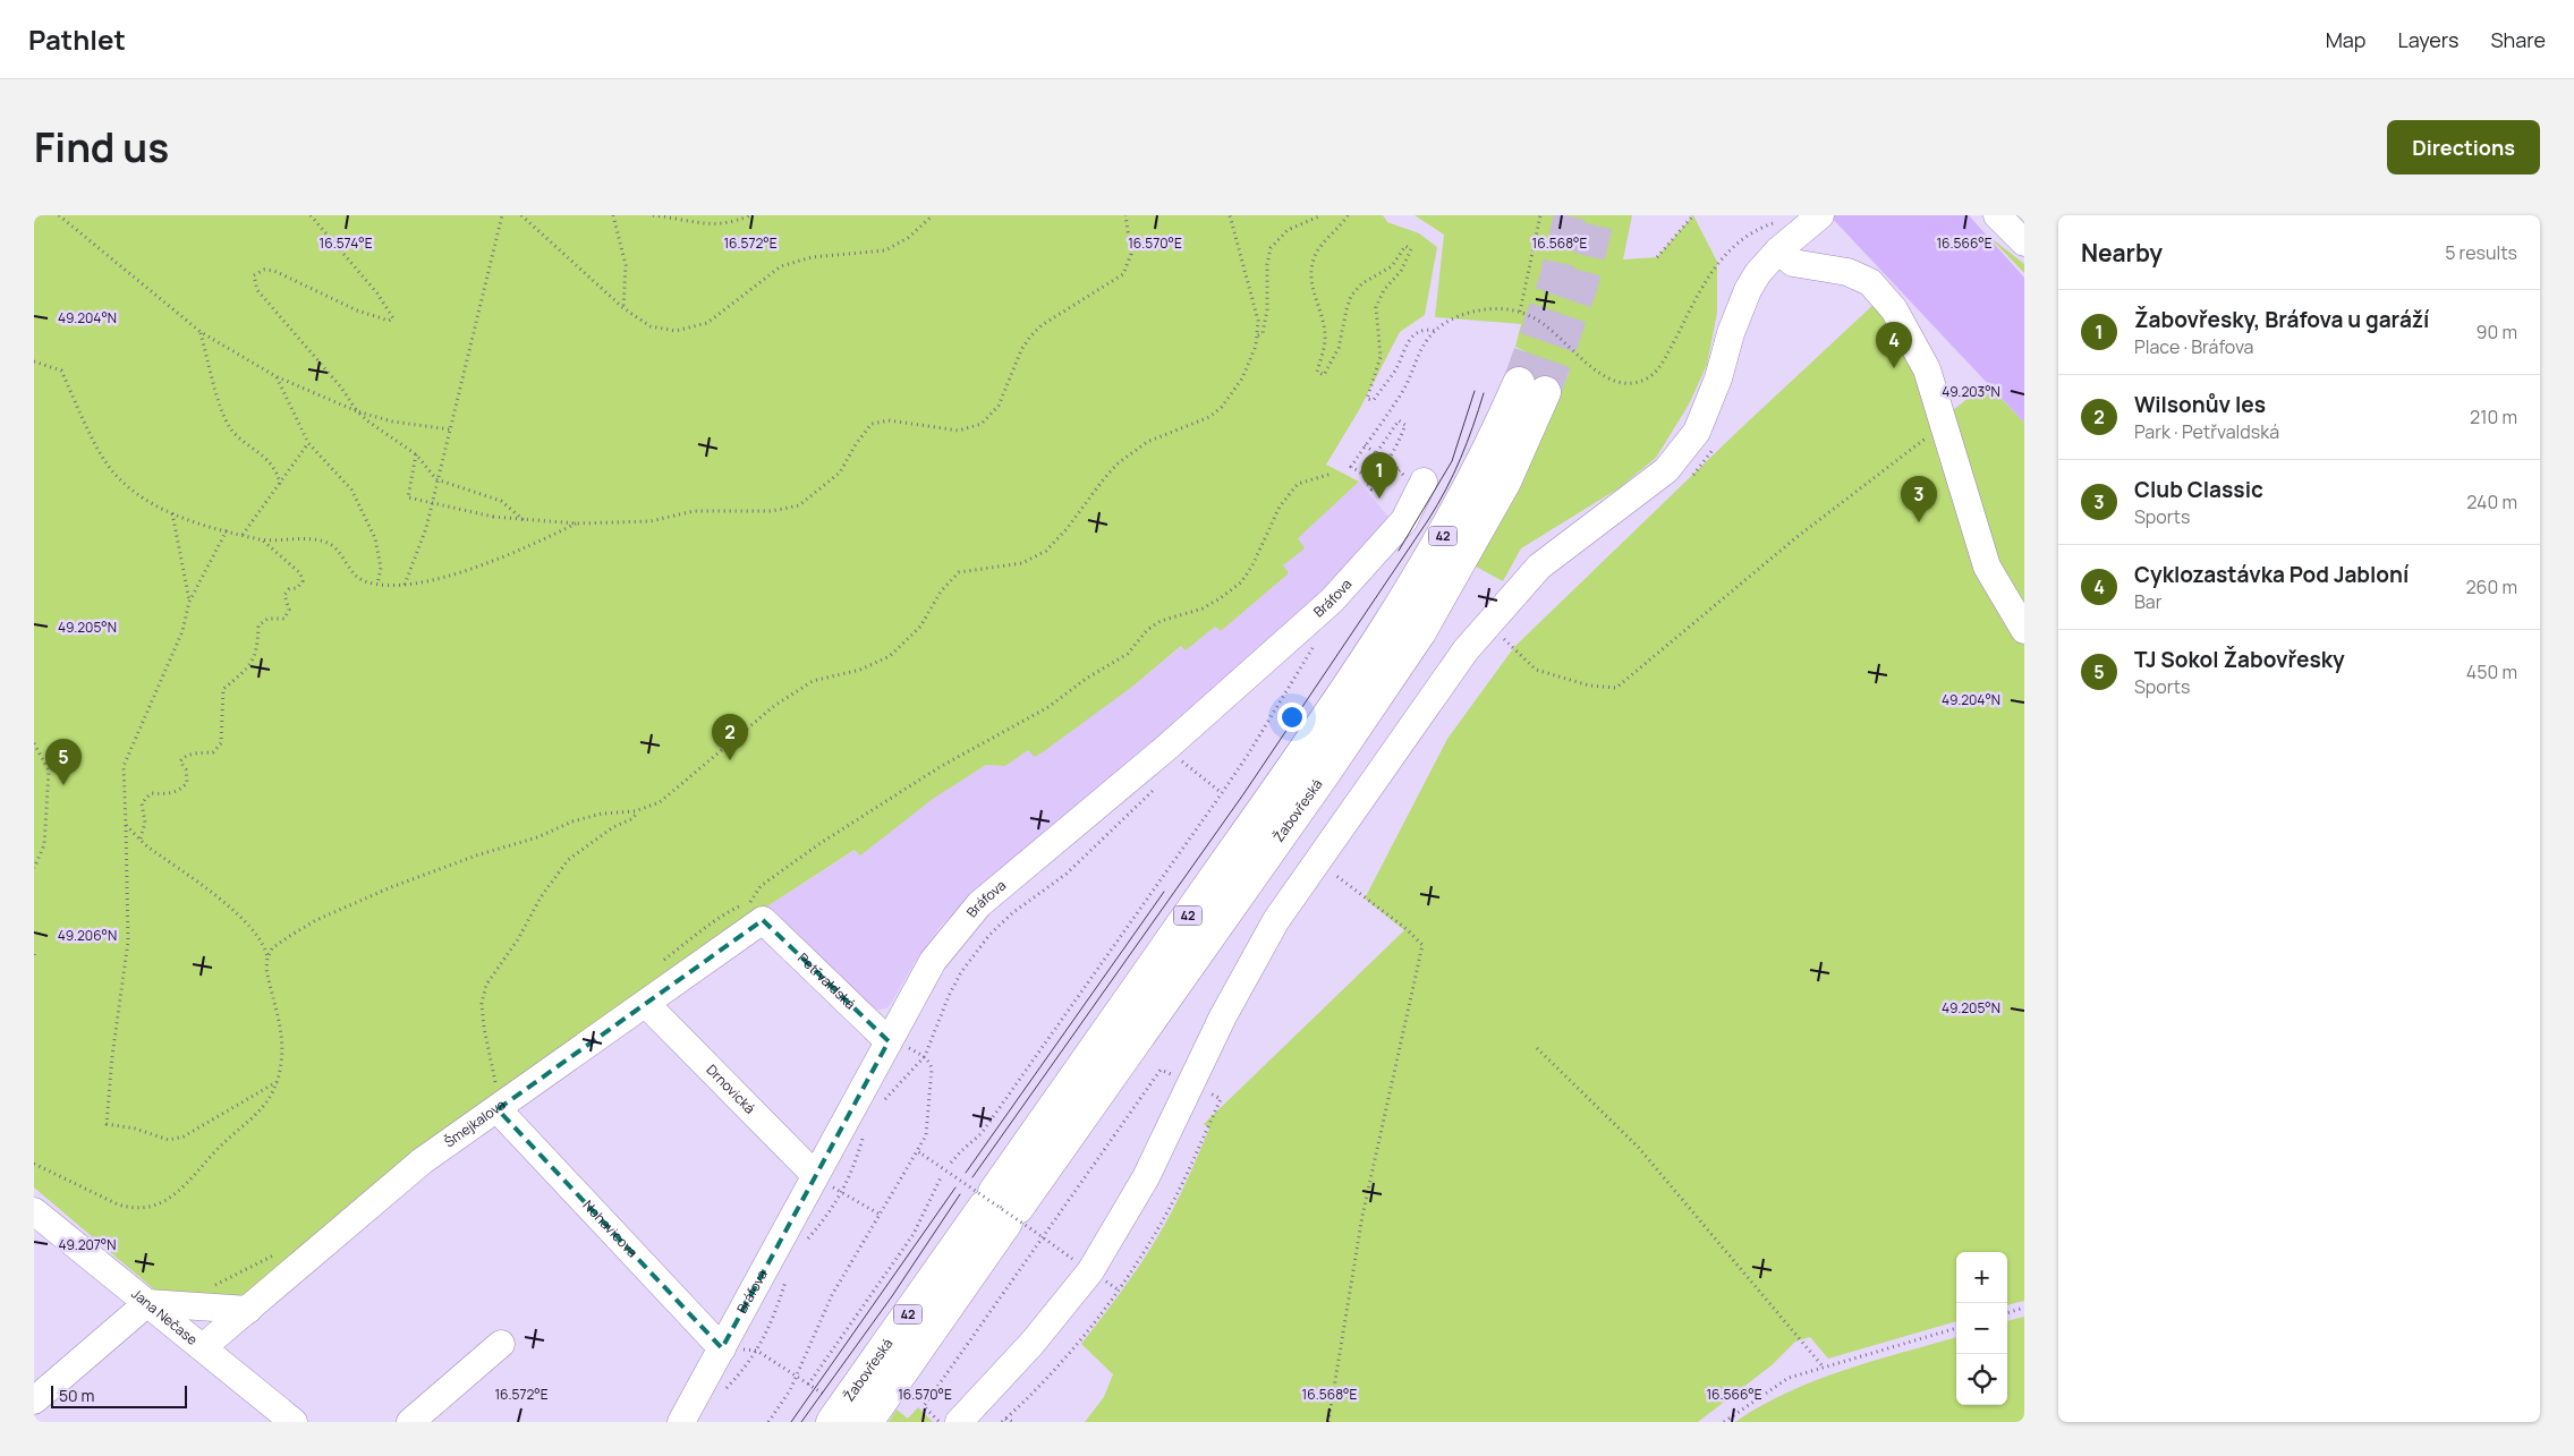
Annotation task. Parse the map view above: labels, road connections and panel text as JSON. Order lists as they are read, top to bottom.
{
  "streets": {
    "highway": ["42", "Žabovřeská"],
    "street": [
      "Bráfova",
      "Petřvaldská",
      "Drnovická",
      "Šmejkalova",
      "Nohavicova",
      "Jana Nečase"
    ]
  },
  "crossings": [
    ["Bráfova", "Petřvaldská"],
    ["Bráfova", "Drnovická"],
    ["Bráfova", "Nohavicova"],
    ["Petřvaldská", "Šmejkalova"],
    ["Drnovická", "Šmejkalova"],
    ["Šmejkalova", "Nohavicova"],
    ["Šmejkalova", "Jana Nečase"]
  ],
  "scale_bar": "50 m",
  "page": {
    "header": "Pathlet",
    "nav": ["Map", "Layers", "Share"],
    "title": "Find us",
    "buttons": "Directions",
    "heading": ["Nearby", "5 results"],
    "list": [
      {
        "mark": "1",
        "name": "Žabovřesky, Bráfova u garáží",
        "note": "Place · Bráfova",
        "value": "90 m"
      },
      {
        "mark": "2",
        "name": "Wilsonův les",
        "note": "Park · Petřvaldská",
        "value": "210 m"
      },
      {
        "mark": "3",
        "name": "Club Classic",
        "note": "Sports",
        "value": "240 m"
      },
      {
        "mark": "4",
        "name": "Cyklozastávka Pod Jabloní",
        "note": "Bar",
        "value": "260 m"
      },
      {
        "mark": "5",
        "name": "TJ Sokol Žabovřesky",
        "note": "Sports",
        "value": "450 m"
      }
    ],
    "pins": [
      "4",
      "1",
      "3",
      "2",
      "5"
    ],
    "map_buttons": ["+", "−"],
    "scale": "50 m"
  },
  "coordinates": [
    "16.574°E",
    "16.572°E",
    "16.570°E",
    "16.568°E",
    "16.566°E",
    "49.204°N",
    "49.203°N",
    "49.205°N",
    "49.206°N",
    "49.207°N"
  ]
}
